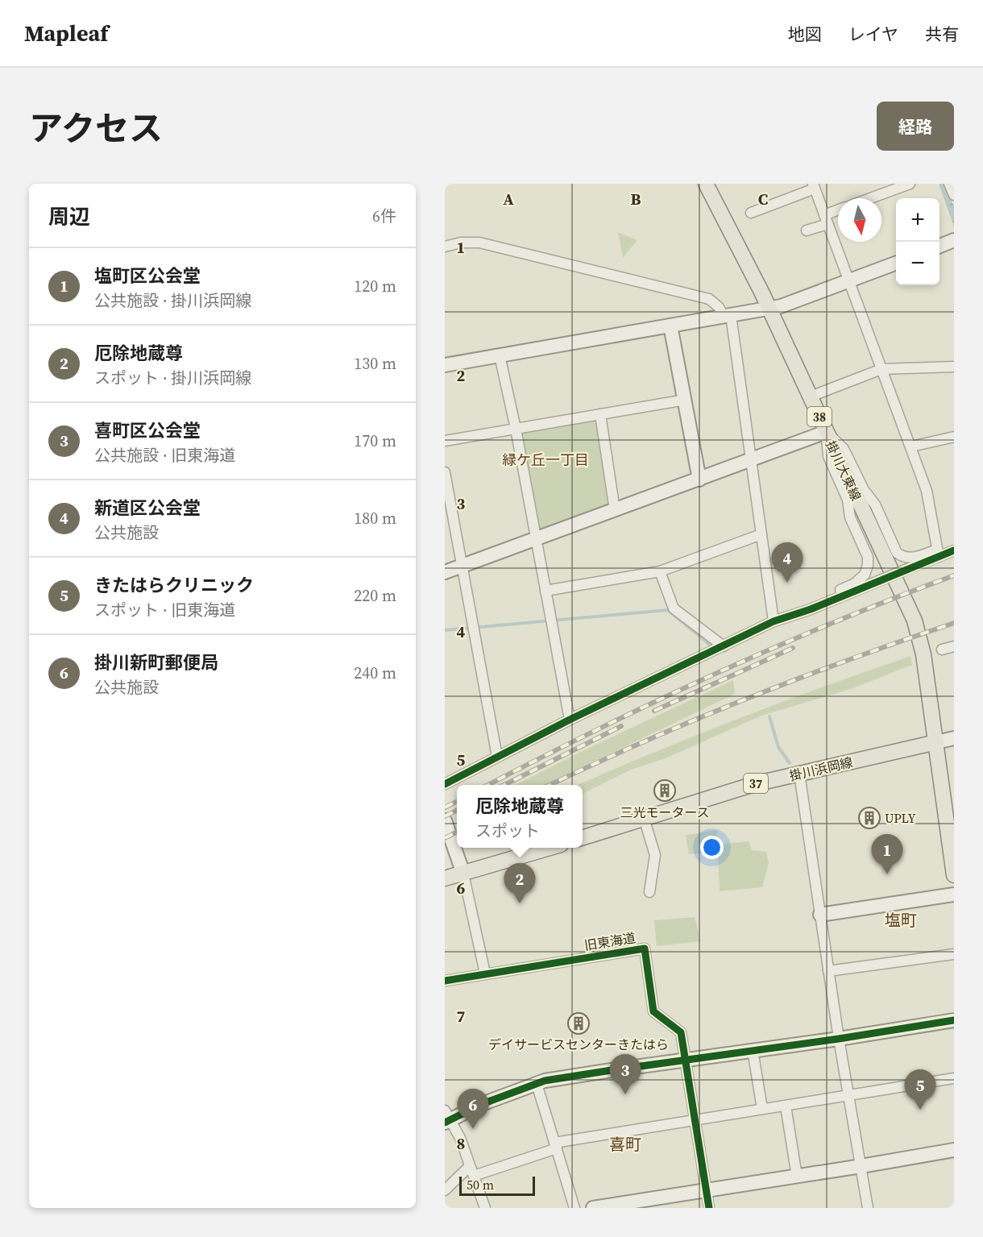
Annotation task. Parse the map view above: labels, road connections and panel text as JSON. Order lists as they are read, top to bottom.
{
  "streets": {
    "main road": [
      "38",
      "掛川大東線",
      "掛川浜岡線",
      "37"
    ],
    "street": ["旧東海道"]
  },
  "crossings": [
    ["掛川大東線", "掛川浜岡線"]
  ],
  "districts": ["緑ケ丘一丁目", "塩町", "喜町"],
  "places": {
    "building": ["三光モータース", "UPLY", "デイサービスセンターきたはら"]
  },
  "scale_bar": "50 m",
  "north": "bottom",
  "page": {
    "header": "Mapleaf",
    "nav": ["地図", "レイヤ", "共有"],
    "title": "アクセス",
    "buttons": "経路",
    "heading": ["周辺", "6件"],
    "map_buttons": ["+", "−"],
    "list": [
      {
        "mark": "1",
        "name": "塩町区公会堂",
        "note": "公共施設 · 掛川浜岡線",
        "value": "120 m"
      },
      {
        "mark": "2",
        "name": "厄除地蔵尊",
        "note": "スポット · 掛川浜岡線",
        "value": "130 m"
      },
      {
        "mark": "3",
        "name": "喜町区公会堂",
        "note": "公共施設 · 旧東海道",
        "value": "170 m"
      },
      {
        "mark": "4",
        "name": "新道区公会堂",
        "note": "公共施設",
        "value": "180 m"
      },
      {
        "mark": "5",
        "name": "きたはらクリニック",
        "note": "スポット · 旧東海道",
        "value": "220 m"
      },
      {
        "mark": "6",
        "name": "掛川新町郵便局",
        "note": "公共施設",
        "value": "240 m"
      }
    ],
    "pins": [
      "4",
      "1",
      "2",
      "3",
      "5",
      "6"
    ],
    "popup": ["厄除地蔵尊", "スポット"],
    "scale": "50 m"
  },
  "grid": {
    "columns": ["A", "B", "C"],
    "rows": [
      "1",
      "2",
      "3",
      "4",
      "5",
      "6",
      "7",
      "8"
    ]
  }
}
